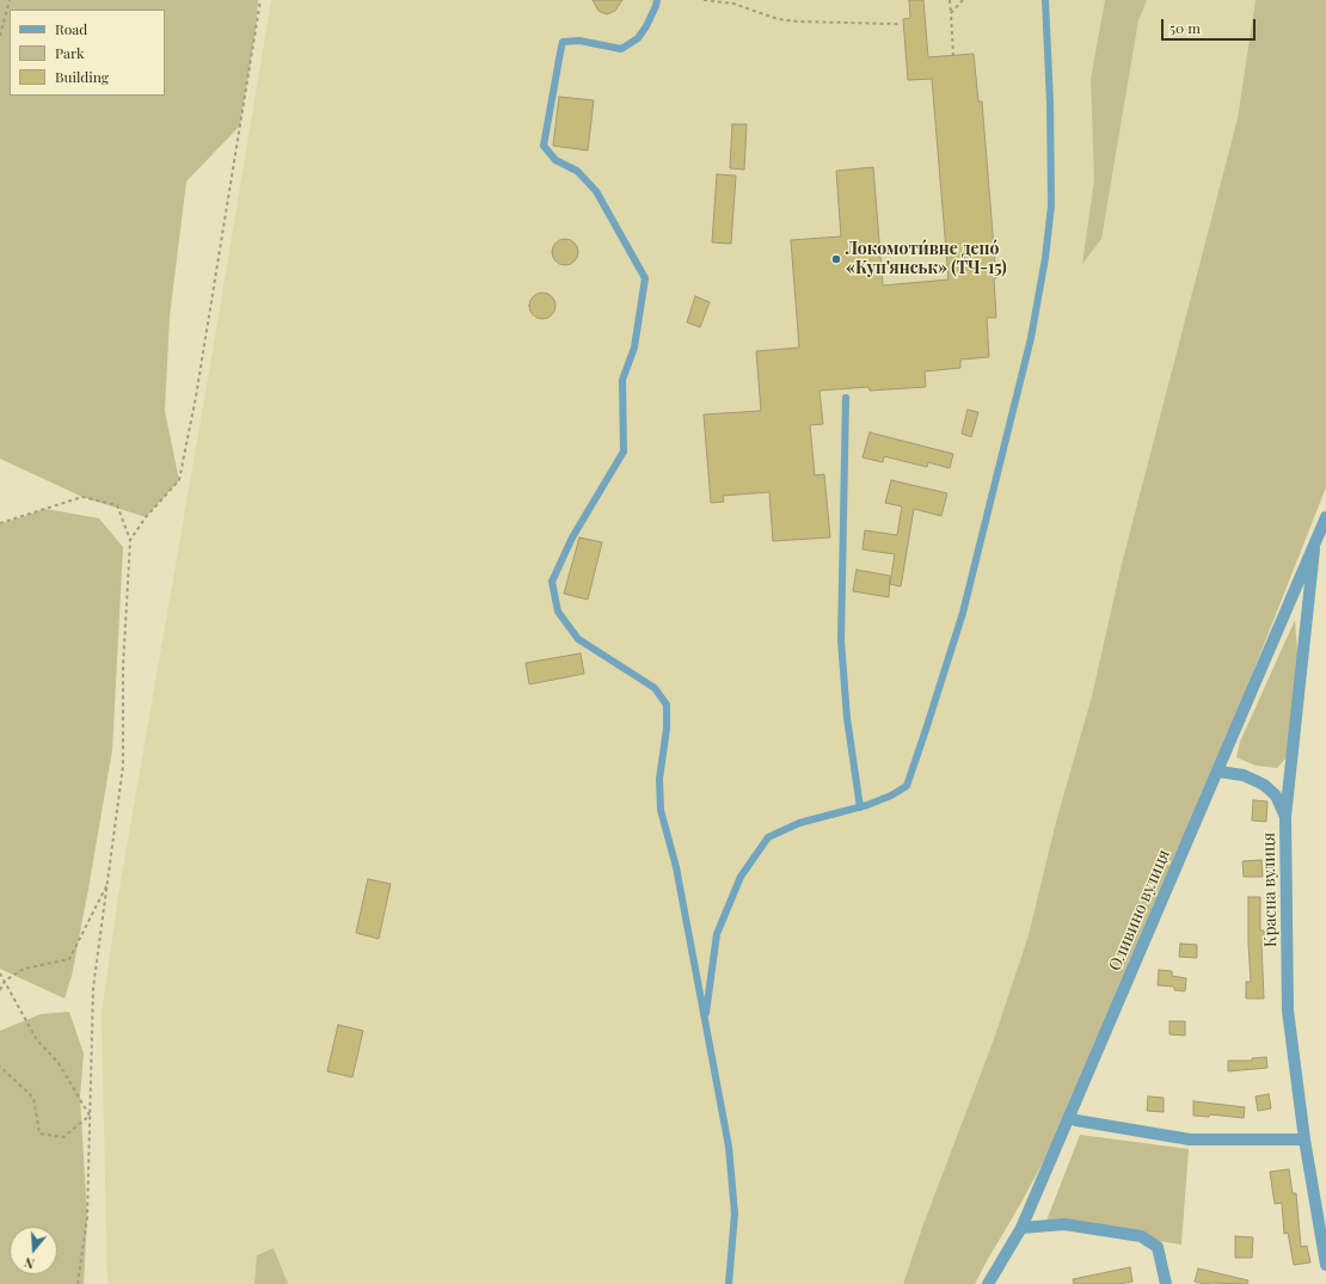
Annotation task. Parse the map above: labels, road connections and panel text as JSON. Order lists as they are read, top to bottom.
{
  "streets": {
    "street": ["Красна вулиця", "Оливино вулиця"]
  },
  "crossings": [
    ["Красна вулиця", "Оливино вулиця"]
  ],
  "places": ["Локомоти́вне депо́ «Куп'янськ» (ТЧ-15)"],
  "legend": ["Road", "Park", "Building"],
  "scale_bar": "50 m",
  "north": "bottom"
}
